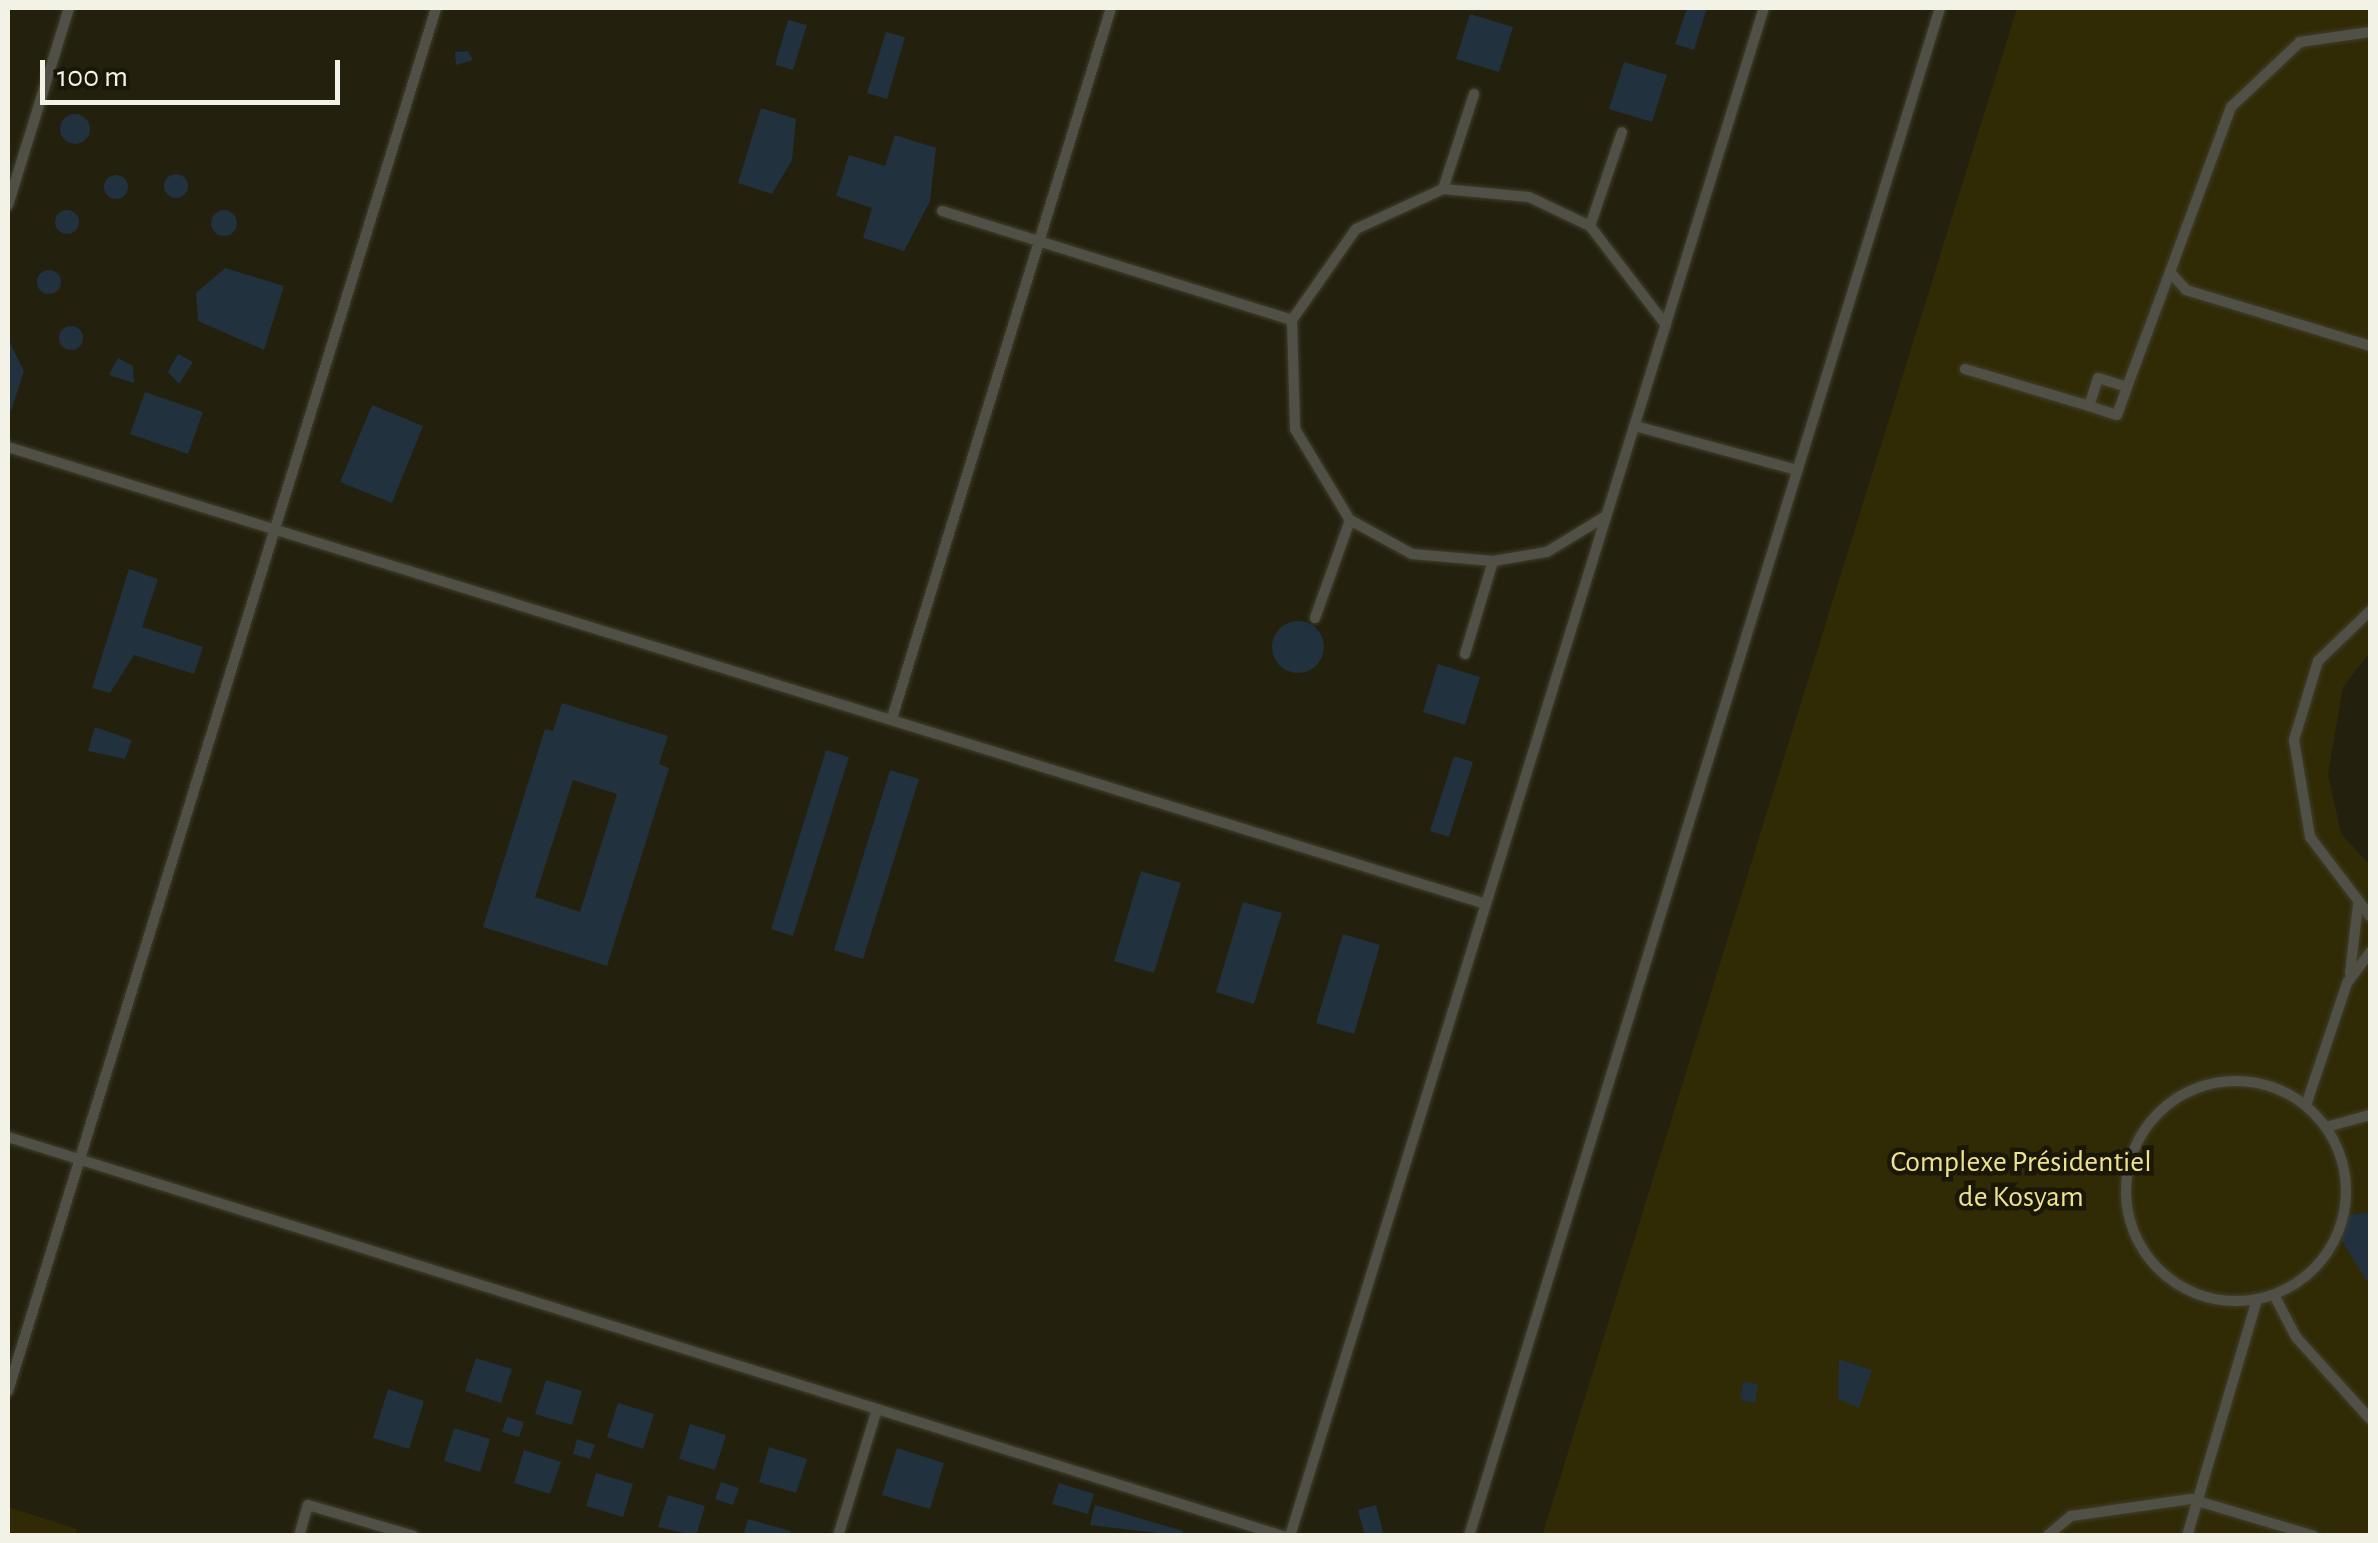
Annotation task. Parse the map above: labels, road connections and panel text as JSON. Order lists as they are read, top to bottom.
{
  "parks": ["Complexe Présidentiel de Kosyam"],
  "scale_bar": "100 m"
}
